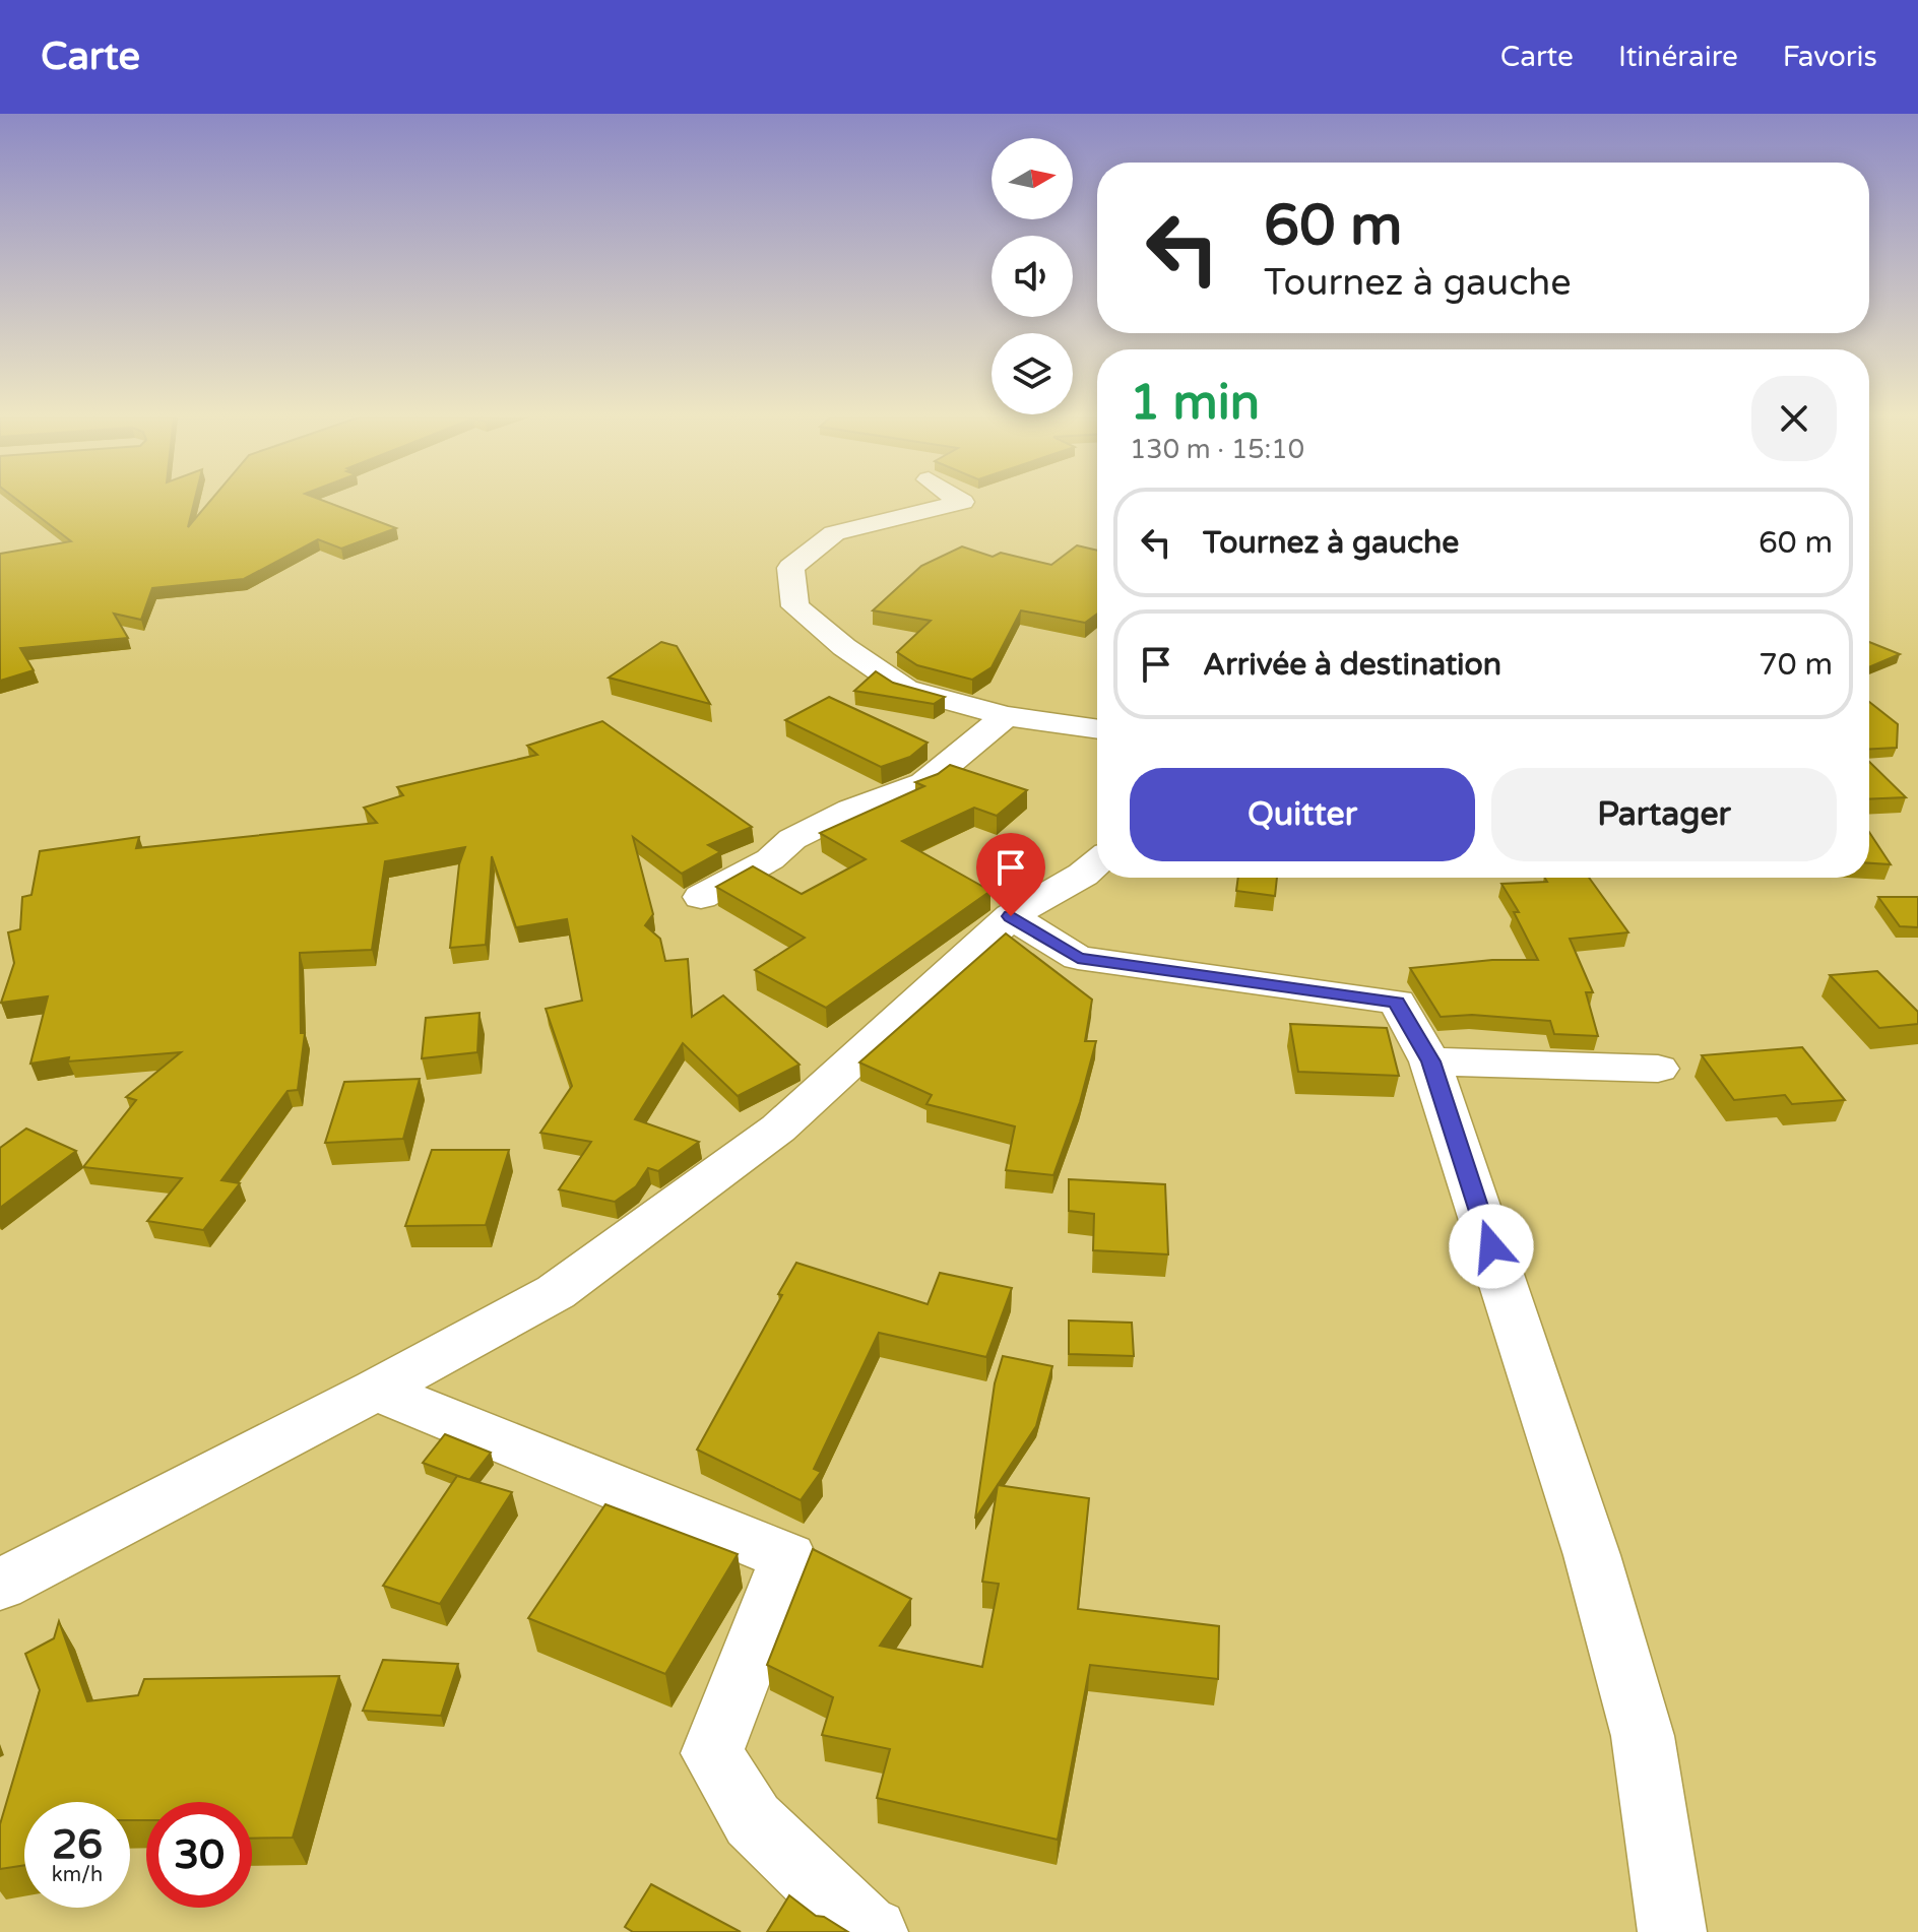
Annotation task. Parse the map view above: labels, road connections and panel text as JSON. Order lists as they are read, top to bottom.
{
  "north": "right",
  "page": {
    "header": "Carte",
    "nav": ["Carte", "Itinéraire", "Favoris"],
    "turn": ["60 m", "Tournez à gauche"],
    "heading": ["1 min", "130 m · 15:10"],
    "list": [
      {
        "name": "Tournez à gauche",
        "value": "60 m"
      },
      {
        "name": "Arrivée à destination",
        "value": "70 m"
      }
    ],
    "buttons": ["Quitter", "Partager"],
    "speed": "26 km/h",
    "limit": "30"
  }
}
